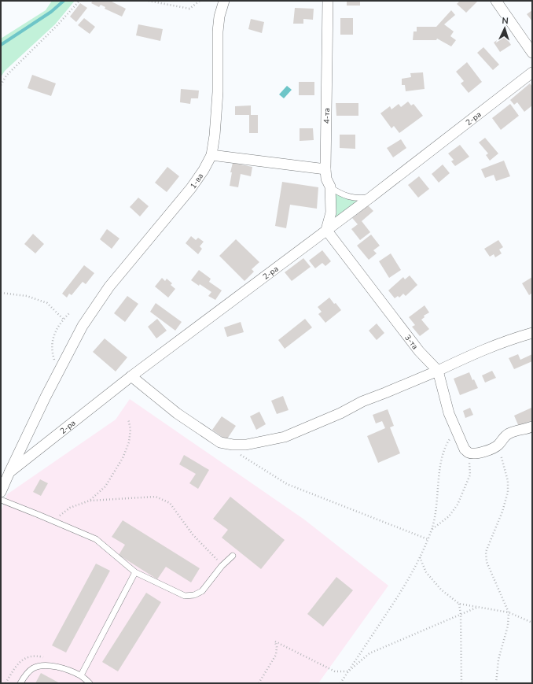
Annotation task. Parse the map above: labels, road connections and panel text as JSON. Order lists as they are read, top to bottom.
{
  "streets": {
    "street": [
      "4-та",
      "2-ра",
      "1-ва",
      "3-та"
    ]
  },
  "crossings": [
    ["4-та", "2-ра"],
    ["4-та", "3-та"],
    ["2-ра", "1-ва"],
    ["2-ра", "3-та"]
  ],
  "north": "top"
}
